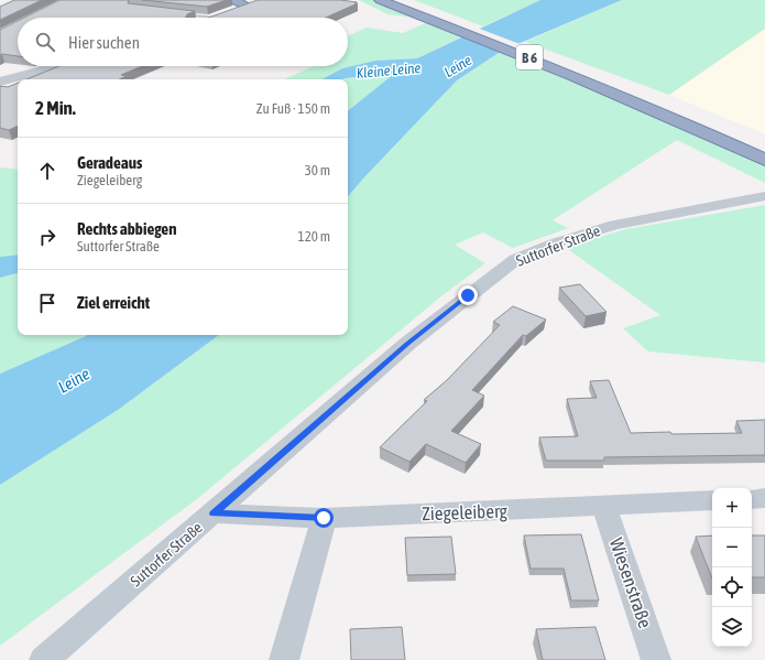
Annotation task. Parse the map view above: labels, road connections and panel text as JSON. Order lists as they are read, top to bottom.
{
  "streets": {
    "highway": ["B 6"],
    "street": ["Suttorfer Straße", "Ziegeleiberg", "Wiesenstraße"]
  },
  "crossings": [
    ["Suttorfer Straße", "Ziegeleiberg"],
    ["Ziegeleiberg", "Wiesenstraße"]
  ],
  "water": ["Leine", "Kleine Leine"],
  "page": {
    "search": "Hier suchen",
    "heading": ["2 Min.", "Zu Fuß · 150 m"],
    "list": [
      ["Geradeaus", "Ziegeleiberg", "30 m"],
      ["Rechts abbiegen", "Suttorfer Straße", "120 m"],
      "Ziel erreicht"
    ],
    "map_buttons": ["+", "−"]
  }
}
